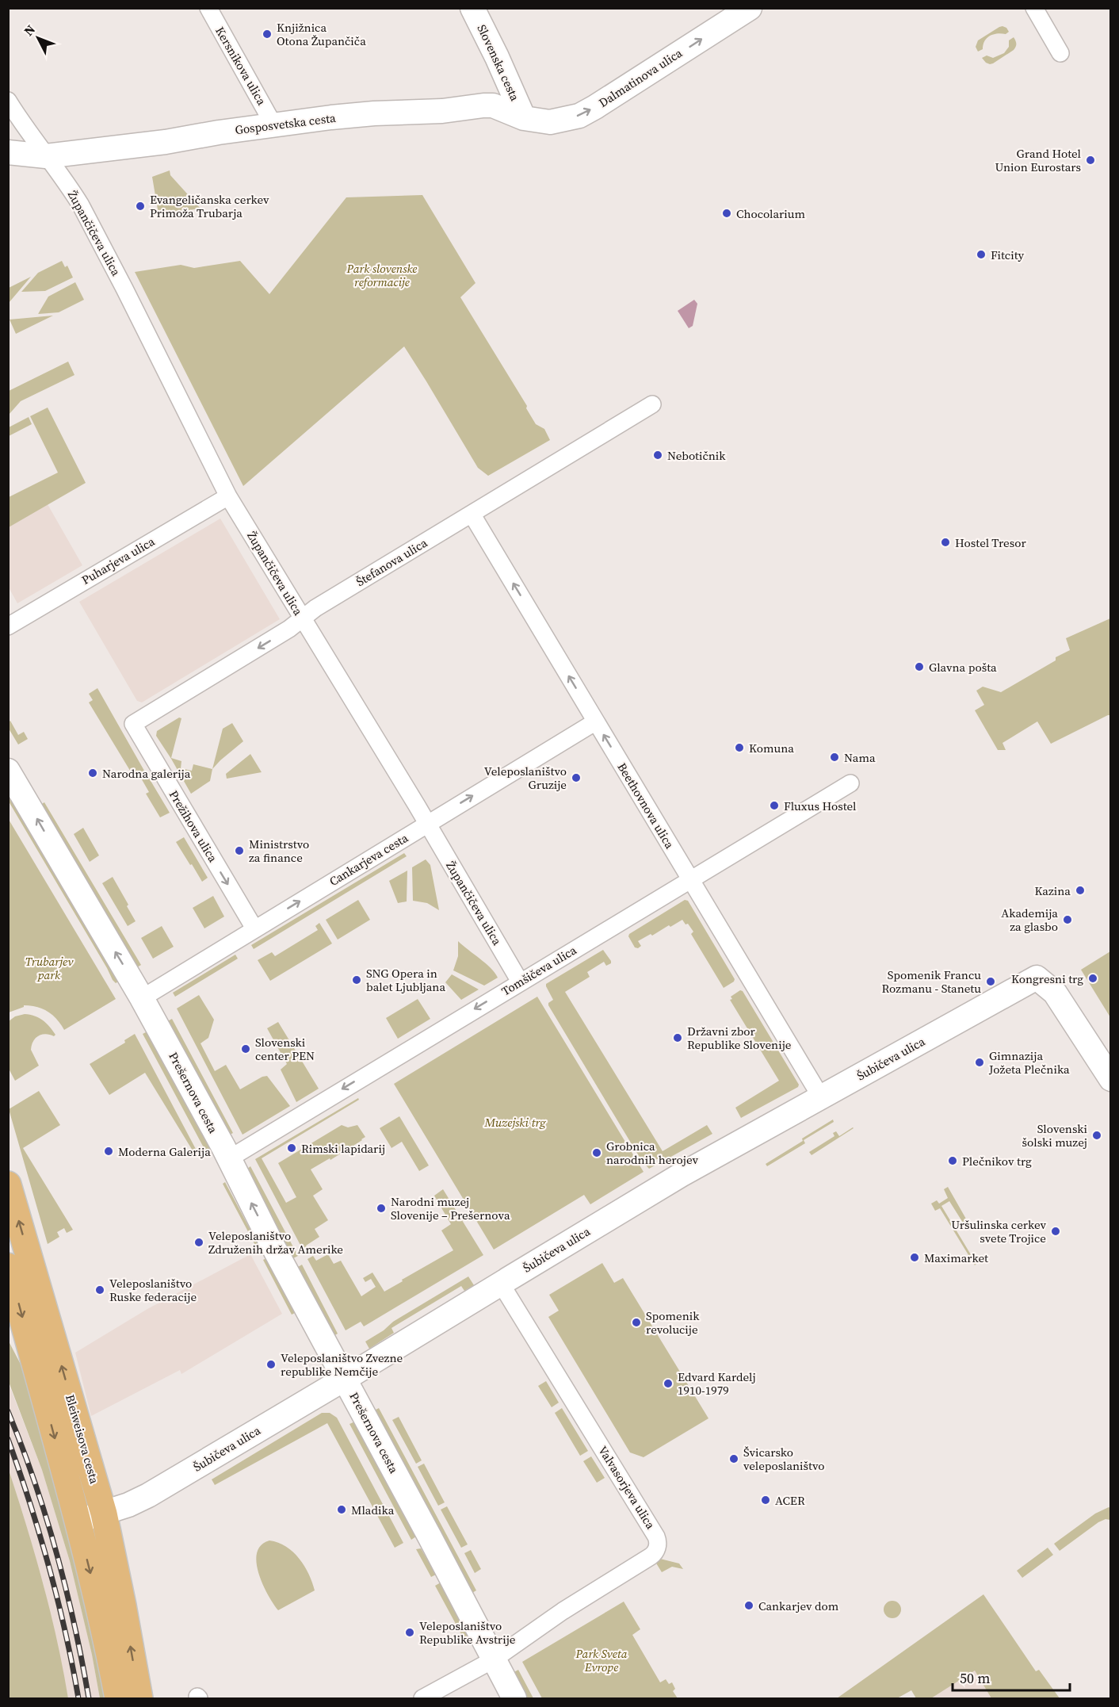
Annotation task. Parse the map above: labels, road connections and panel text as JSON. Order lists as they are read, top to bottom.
{
  "streets": {
    "main road": [
      "Slovenska cesta",
      "Dalmatinova ulica",
      "Gosposvetska cesta",
      "Šubičeva ulica",
      "Prešernova cesta",
      "Bleiweisova cesta"
    ],
    "street": [
      "Kersnikova ulica",
      "Župančičeva ulica",
      "Puharjeva ulica",
      "Štefanova ulica",
      "Beethovnova ulica",
      "Prežihova ulica",
      "Cankarjeva cesta",
      "Tomšičeva ulica",
      "Valvasorjeva ulica"
    ]
  },
  "crossings": [
    ["Slovenska cesta", "Dalmatinova ulica"],
    ["Slovenska cesta", "Gosposvetska cesta"],
    ["Kersnikova ulica", "Gosposvetska cesta"],
    ["Dalmatinova ulica", "Gosposvetska cesta"],
    ["Gosposvetska cesta", "Župančičeva ulica"],
    ["Župančičeva ulica", "Puharjeva ulica"],
    ["Župančičeva ulica", "Štefanova ulica"],
    ["Župančičeva ulica", "Cankarjeva cesta"],
    ["Župančičeva ulica", "Tomšičeva ulica"],
    ["Štefanova ulica", "Beethovnova ulica"],
    ["Štefanova ulica", "Prežihova ulica"],
    ["Beethovnova ulica", "Cankarjeva cesta"],
    ["Beethovnova ulica", "Tomšičeva ulica"],
    ["Beethovnova ulica", "Šubičeva ulica"],
    ["Prežihova ulica", "Cankarjeva cesta"],
    ["Cankarjeva cesta", "Prešernova cesta"],
    ["Tomšičeva ulica", "Prešernova cesta"],
    ["Šubičeva ulica", "Prešernova cesta"],
    ["Šubičeva ulica", "Bleiweisova cesta"],
    ["Šubičeva ulica", "Valvasorjeva ulica"],
    ["Prešernova cesta", "Valvasorjeva ulica"]
  ],
  "one_way": [
    "Dalmatinova ulica",
    "Beethovnova ulica",
    "Prežihova ulica",
    "Cankarjeva cesta",
    "Tomšičeva ulica",
    "Prešernova cesta"
  ],
  "parks": [
    "Park slovenske reformacije",
    "Trubarjev park",
    "Muzejski trg",
    "Park Sveta Evrope"
  ],
  "places": [
    "Knjižnica Otona Župančiča",
    "Grand Hotel Union Eurostars",
    "Evangeličanska cerkev Primoža Trubarja",
    "Chocolarium",
    "Fitcity",
    "Nebotičnik",
    "Hostel Tresor",
    "Glavna pošta",
    "Komuna",
    "Nama",
    "Narodna galerija",
    "Veleposlaništvo Gruzije",
    "Fluxus Hostel",
    "Ministrstvo za finance",
    "Kazina",
    "Akademija za glasbo",
    "Kongresni trg",
    "SNG Opera in balet Ljubljana",
    "Spomenik Francu Rozmanu - Stanetu",
    "Državni zbor Republike Slovenije",
    "Slovenski center PEN",
    "Gimnazija Jožeta Plečnika",
    "Slovenski šolski muzej",
    "Rimski lapidarij",
    "Moderna Galerija",
    "Grobnica narodnih herojev",
    "Plečnikov trg",
    "Narodni muzej Slovenije – Prešernova",
    "Uršulinska cerkev svete Trojice",
    "Veleposlaništvo Združenih držav Amerike",
    "Maximarket",
    "Veleposlaništvo Ruske federacije",
    "Spomenik revolucije",
    "Veleposlaništvo Zvezne republike Nemčije",
    "Edvard Kardelj 1910-1979",
    "Švicarsko veleposlaništvo",
    "ACER",
    "Mladika",
    "Cankarjev dom",
    "Veleposlaništvo Republike Avstrije"
  ],
  "scale_bar": "50 m",
  "north": "top left"
}
